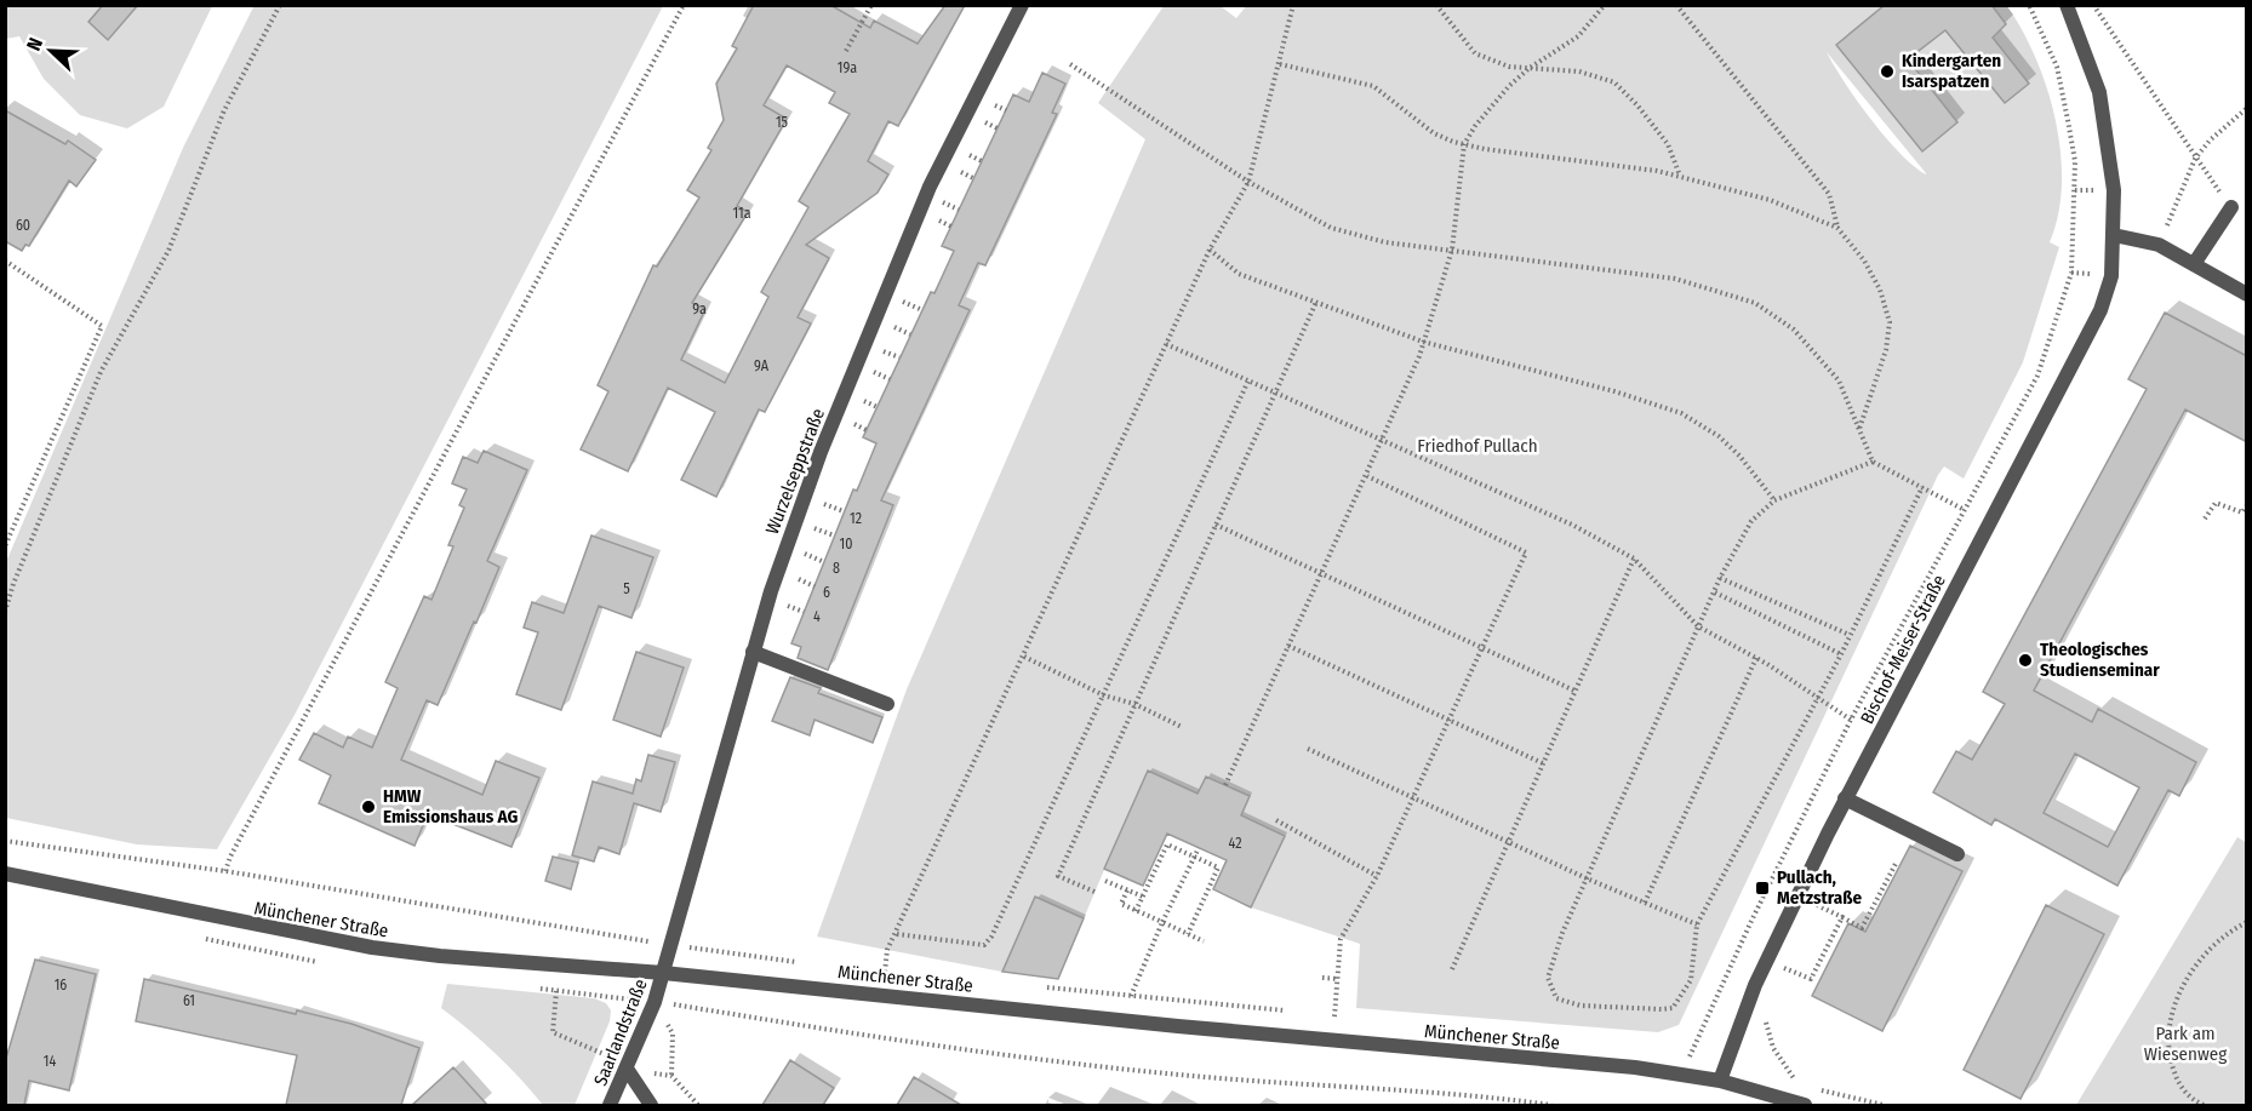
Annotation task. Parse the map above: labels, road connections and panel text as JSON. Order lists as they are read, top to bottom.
{
  "streets": {
    "street": [
      "Wurzelseppstraße",
      "Bischof-Meiser-Straße",
      "Münchener Straße",
      "Saarlandstraße"
    ]
  },
  "crossings": [
    ["Wurzelseppstraße", "Münchener Straße"],
    ["Wurzelseppstraße", "Saarlandstraße"],
    ["Bischof-Meiser-Straße", "Münchener Straße"],
    ["Münchener Straße", "Saarlandstraße"]
  ],
  "parks": ["Friedhof Pullach", "Park am Wiesenweg"],
  "places": {
    "other": ["Kindergarten Isarspatzen", "Theologisches Studienseminar", "HMW Emissionshaus AG"],
    "transit": ["Pullach, Metzstraße"]
  },
  "house_numbers": [
    "19a",
    "15",
    "11a",
    "60",
    "9a",
    "9A",
    "12",
    "10",
    "8",
    "5",
    "6",
    "4",
    "42",
    "16",
    "61",
    "14"
  ],
  "north": "top left"
}
